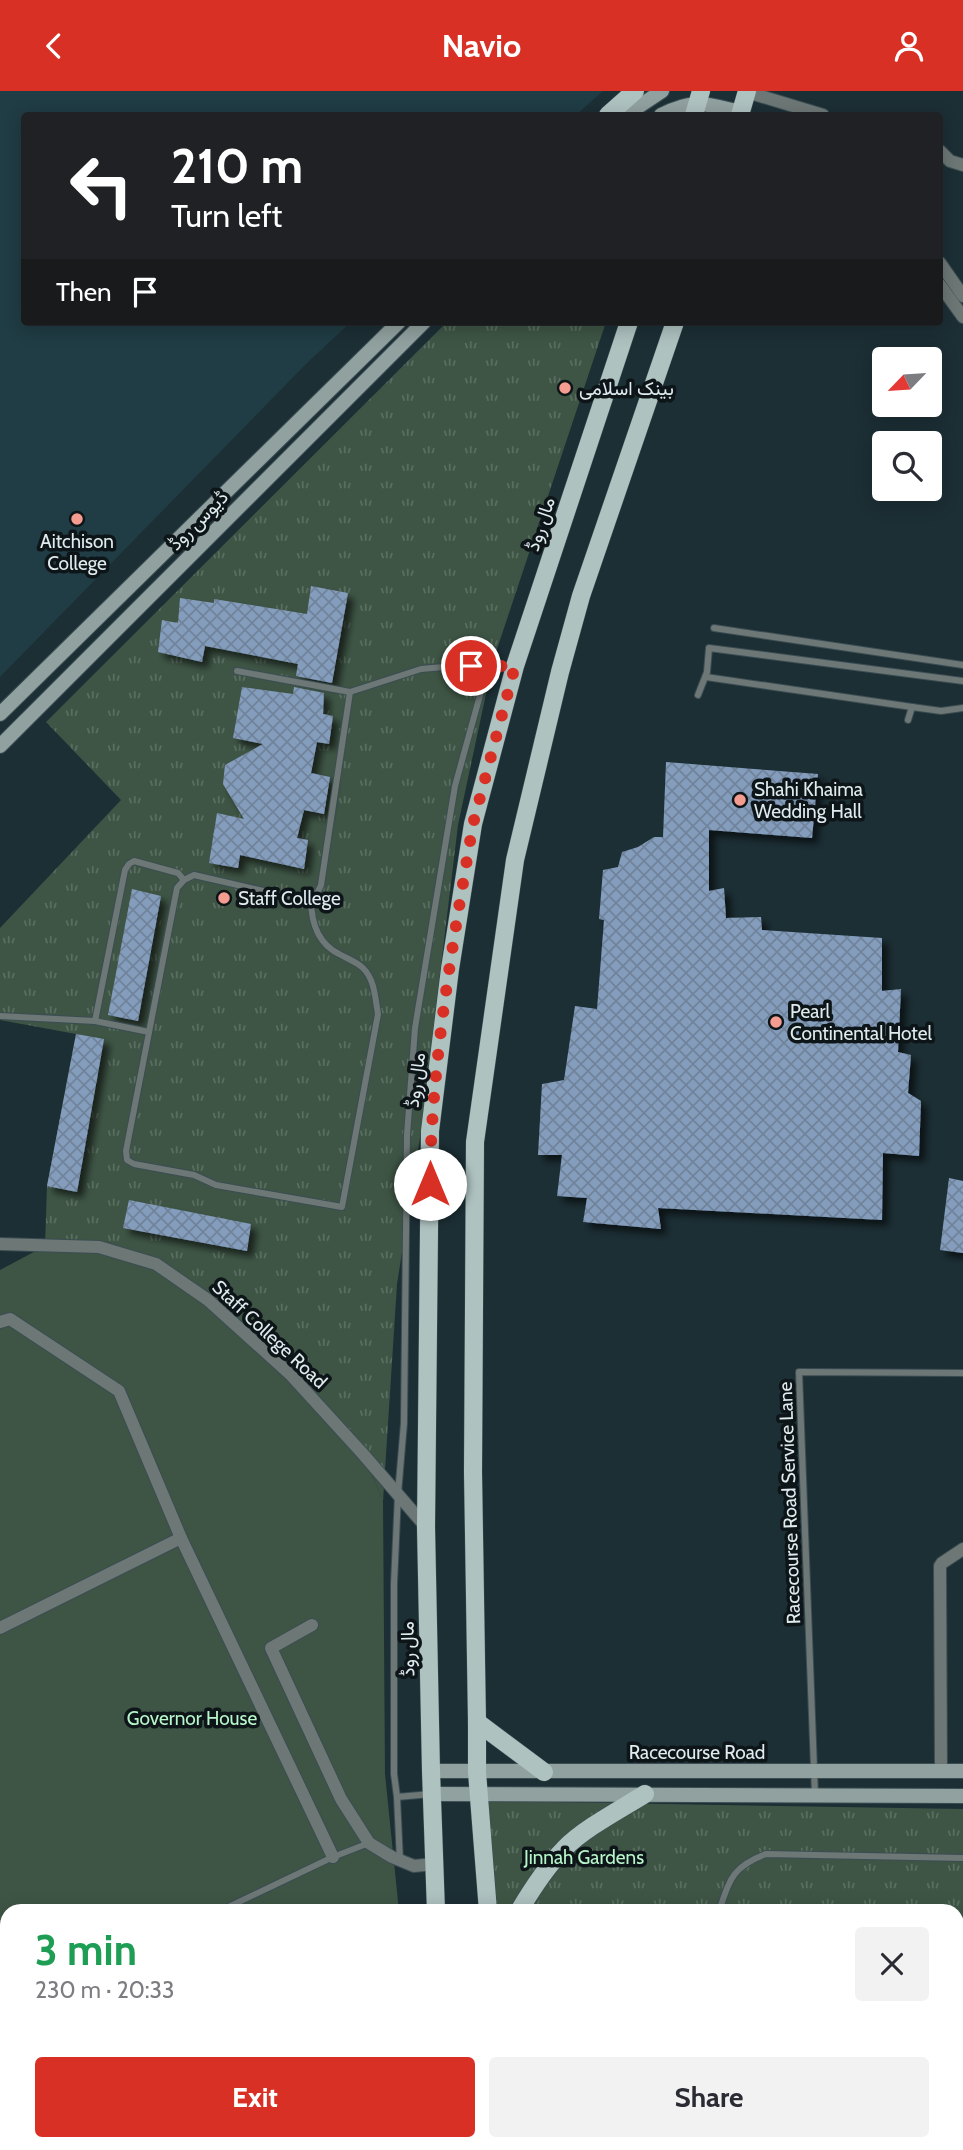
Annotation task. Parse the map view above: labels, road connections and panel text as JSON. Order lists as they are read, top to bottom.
{
  "streets": {
    "main road": ["ڈیوس روڈ", "مال روڈ", "Racecourse Road"],
    "street": ["Staff College Road"],
    "lane": ["Racecourse Road Service Lane"]
  },
  "crossings": [
    ["مال روڈ", "Staff College Road"],
    ["مال روڈ", "Racecourse Road"],
    ["Racecourse Road Service Lane", "Racecourse Road"]
  ],
  "parks": ["Governor House", "Jinnah Gardens"],
  "places": [
    "بینک اسلامی",
    "Aitchison College",
    "Shahi Khaima Wedding Hall",
    "Staff College",
    "Pearl Continental Hotel"
  ],
  "north": "bottom left",
  "page": {
    "header": "Navio",
    "turn": ["210 m", "Turn left"],
    "then": "Then",
    "heading": ["3 min", "230 m · 20:33"],
    "buttons": ["Exit", "Share"]
  }
}
